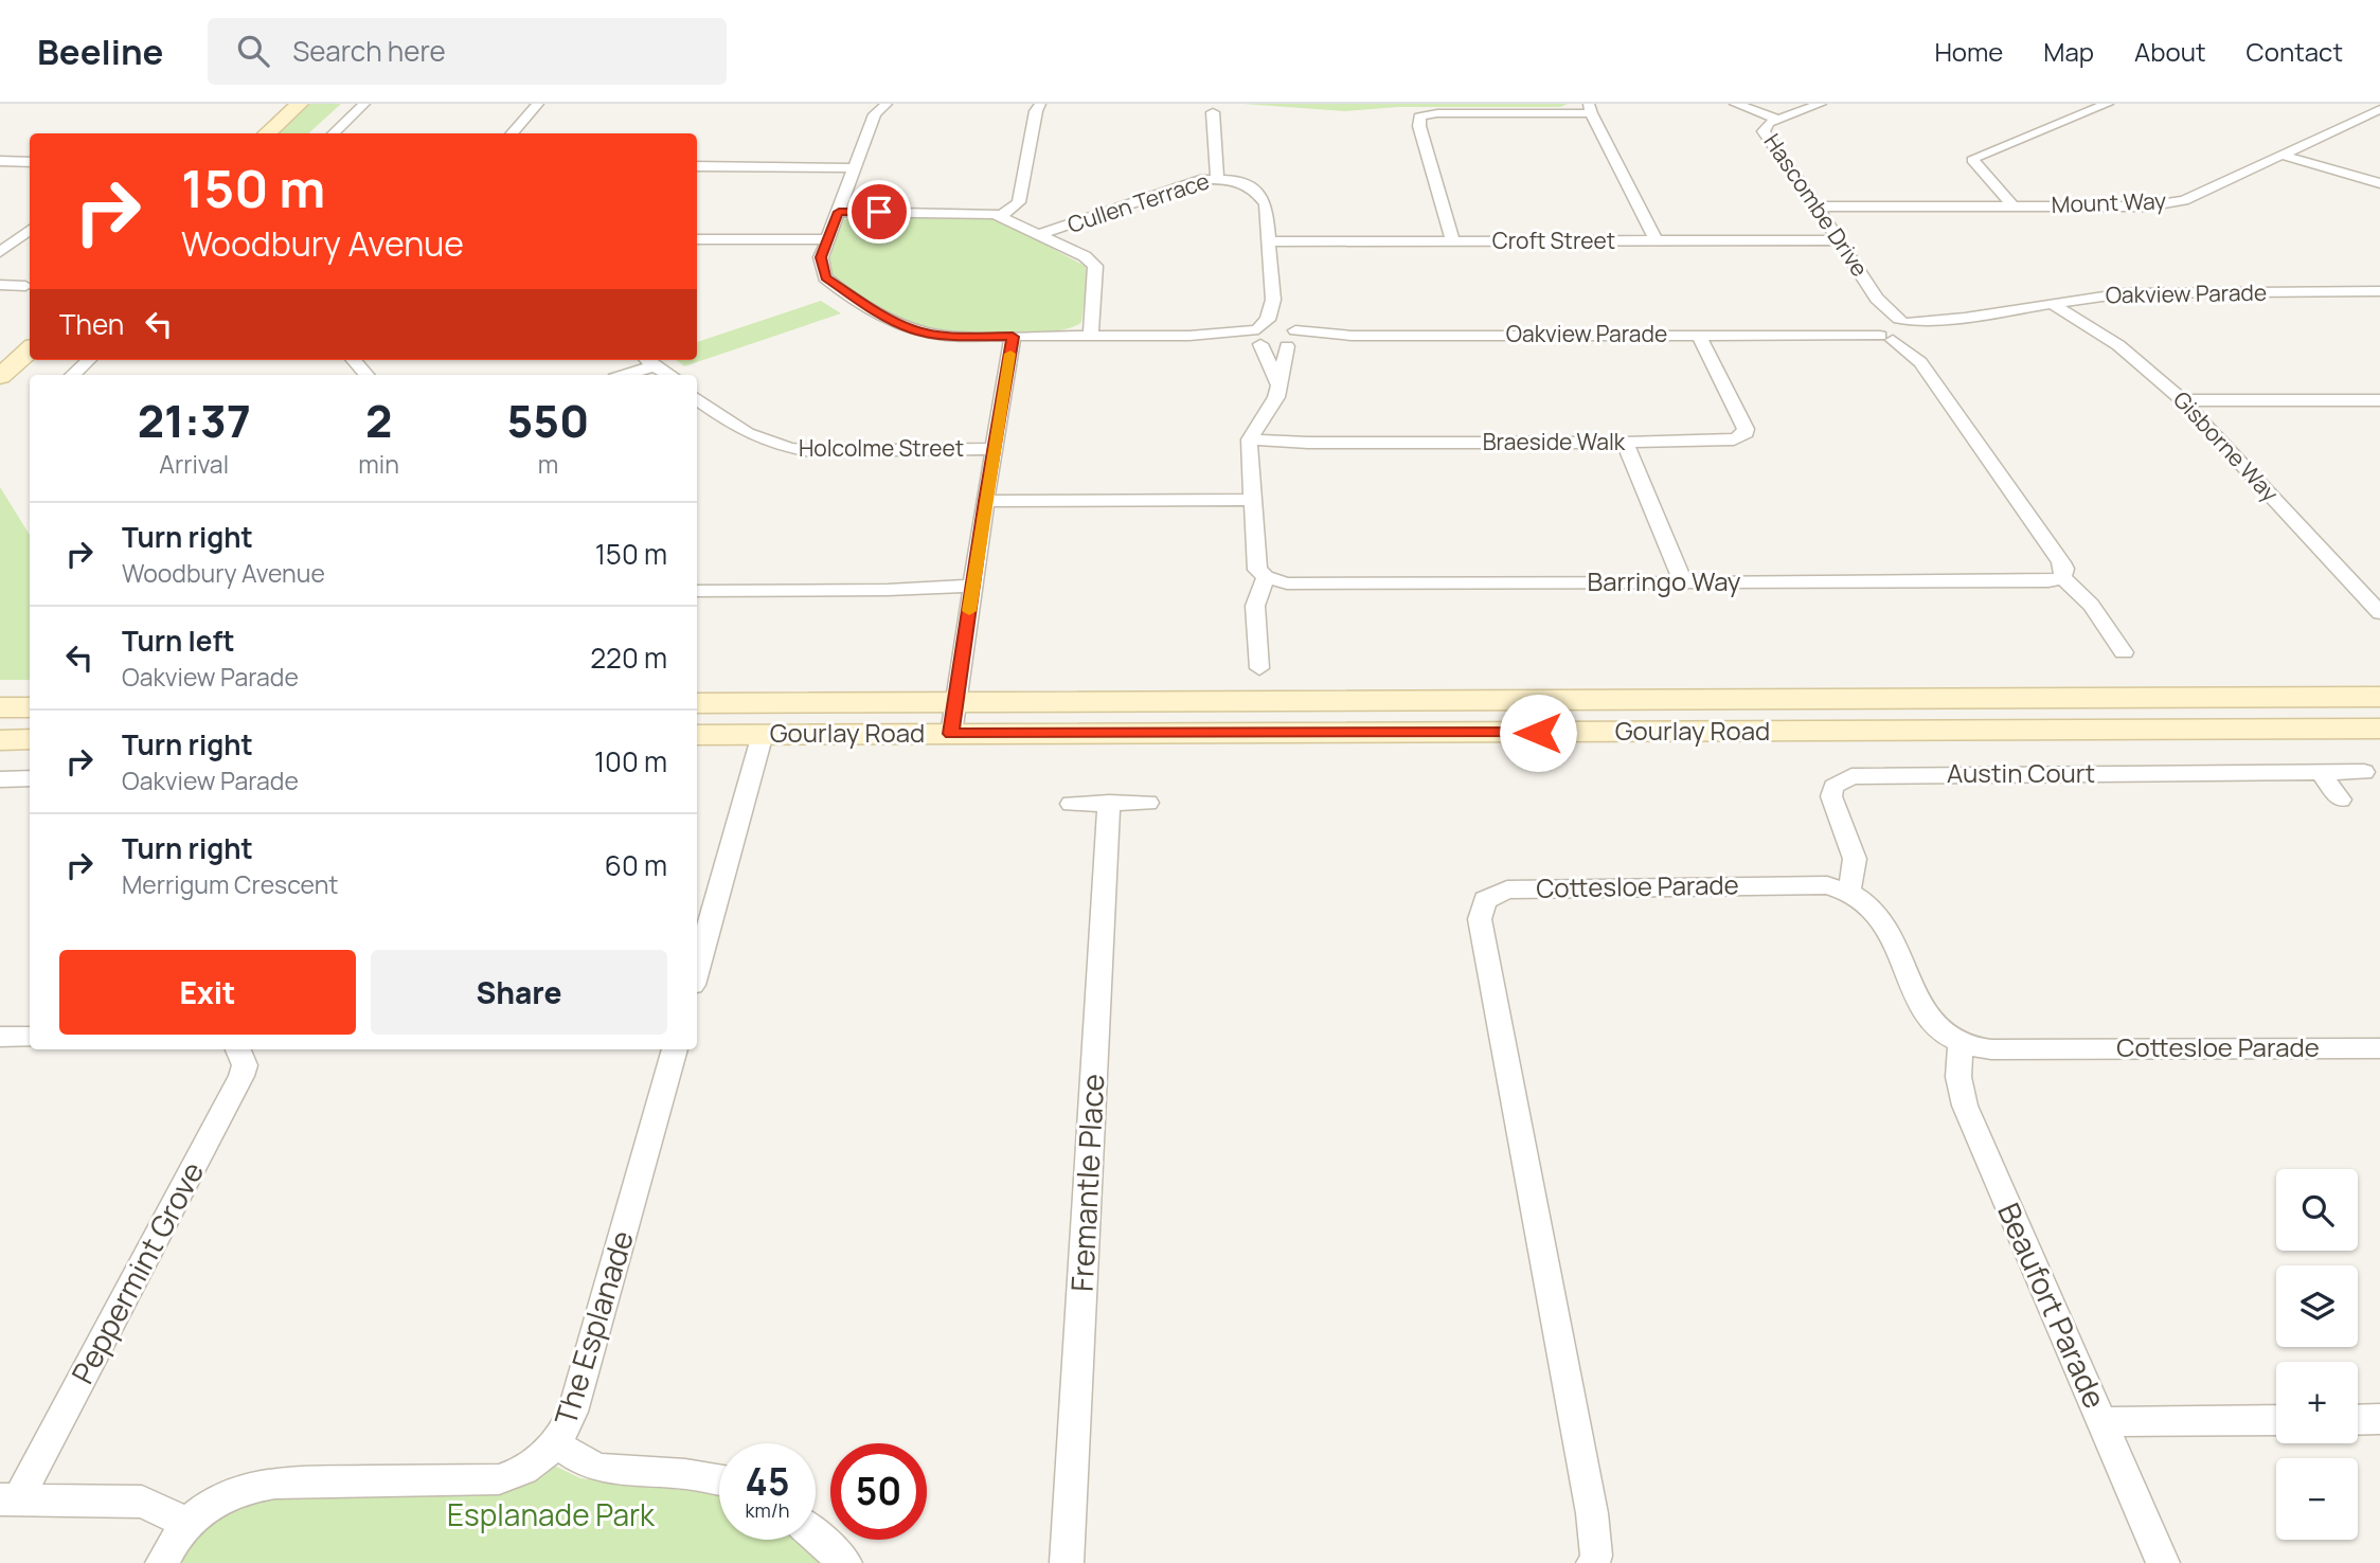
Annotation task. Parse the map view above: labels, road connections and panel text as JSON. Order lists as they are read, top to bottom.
{
  "streets": {
    "main road": ["Gourlay Road"],
    "street": [
      "Cullen Terrace",
      "Mount Way",
      "Hascombe Drive",
      "Croft Street",
      "Oakview Parade",
      "Braeside Walk",
      "Gisborne Way",
      "Holcolme Street",
      "Barringo Way",
      "Austin Court",
      "Cottesloe Parade",
      "Fremantle Place",
      "Peppermint Grove",
      "Beaufort Parade",
      "The Esplanade"
    ]
  },
  "crossings": [
    ["Cullen Terrace", "Croft Street"],
    ["Cullen Terrace", "Oakview Parade"],
    ["Mount Way", "Hascombe Drive"],
    ["Hascombe Drive", "Croft Street"],
    ["Hascombe Drive", "Oakview Parade"],
    ["Oakview Parade", "Braeside Walk"],
    ["Oakview Parade", "Gisborne Way"],
    ["Austin Court", "Cottesloe Parade"],
    ["Cottesloe Parade", "Beaufort Parade"]
  ],
  "parks": ["Esplanade Park"],
  "page": {
    "header": "Beeline",
    "search": "Search here",
    "nav": [
      "Home",
      "Map",
      "About",
      "Contact"
    ],
    "turn": ["150 m", "Woodbury Avenue"],
    "then": "Then",
    "eta": [
      "21:37",
      "Arrival",
      "2",
      "min",
      "550",
      "m"
    ],
    "list": [
      {
        "name": "Turn right",
        "note": "Woodbury Avenue",
        "value": "150 m"
      },
      {
        "name": "Turn left",
        "note": "Oakview Parade",
        "value": "220 m"
      },
      {
        "name": "Turn right",
        "note": "Oakview Parade",
        "value": "100 m"
      },
      {
        "name": "Turn right",
        "note": "Merrigum Crescent",
        "value": "60 m"
      }
    ],
    "buttons": ["Exit", "Share"],
    "map_buttons": ["+", "−"],
    "speed": "45 km/h",
    "limit": "50"
  }
}
